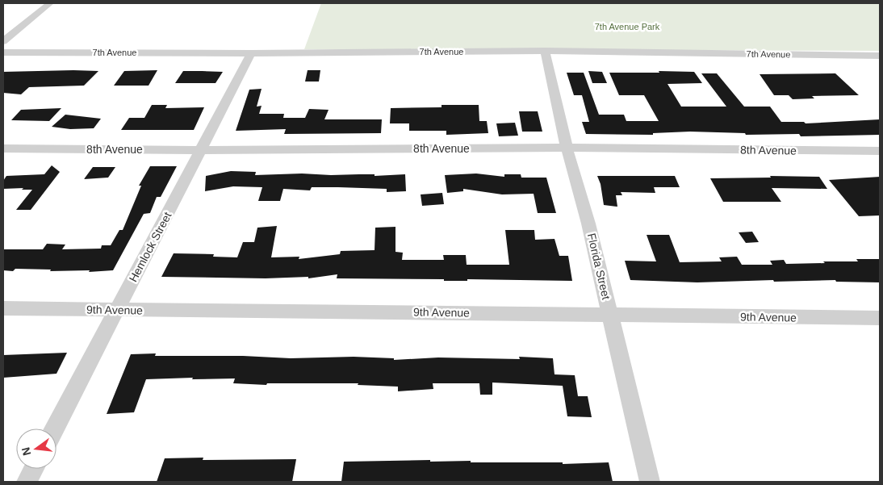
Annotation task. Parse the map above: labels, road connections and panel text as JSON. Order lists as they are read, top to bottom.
{
  "streets": {
    "street": [
      "7th Avenue",
      "8th Avenue",
      "Hemlock Street",
      "Florida Street",
      "9th Avenue"
    ]
  },
  "crossings": [
    ["7th Avenue", "Hemlock Street"],
    ["7th Avenue", "Florida Street"],
    ["8th Avenue", "Hemlock Street"],
    ["8th Avenue", "Florida Street"],
    ["Hemlock Street", "9th Avenue"],
    ["Florida Street", "9th Avenue"]
  ],
  "parks": ["7th Avenue Park"],
  "north": "left"
}
